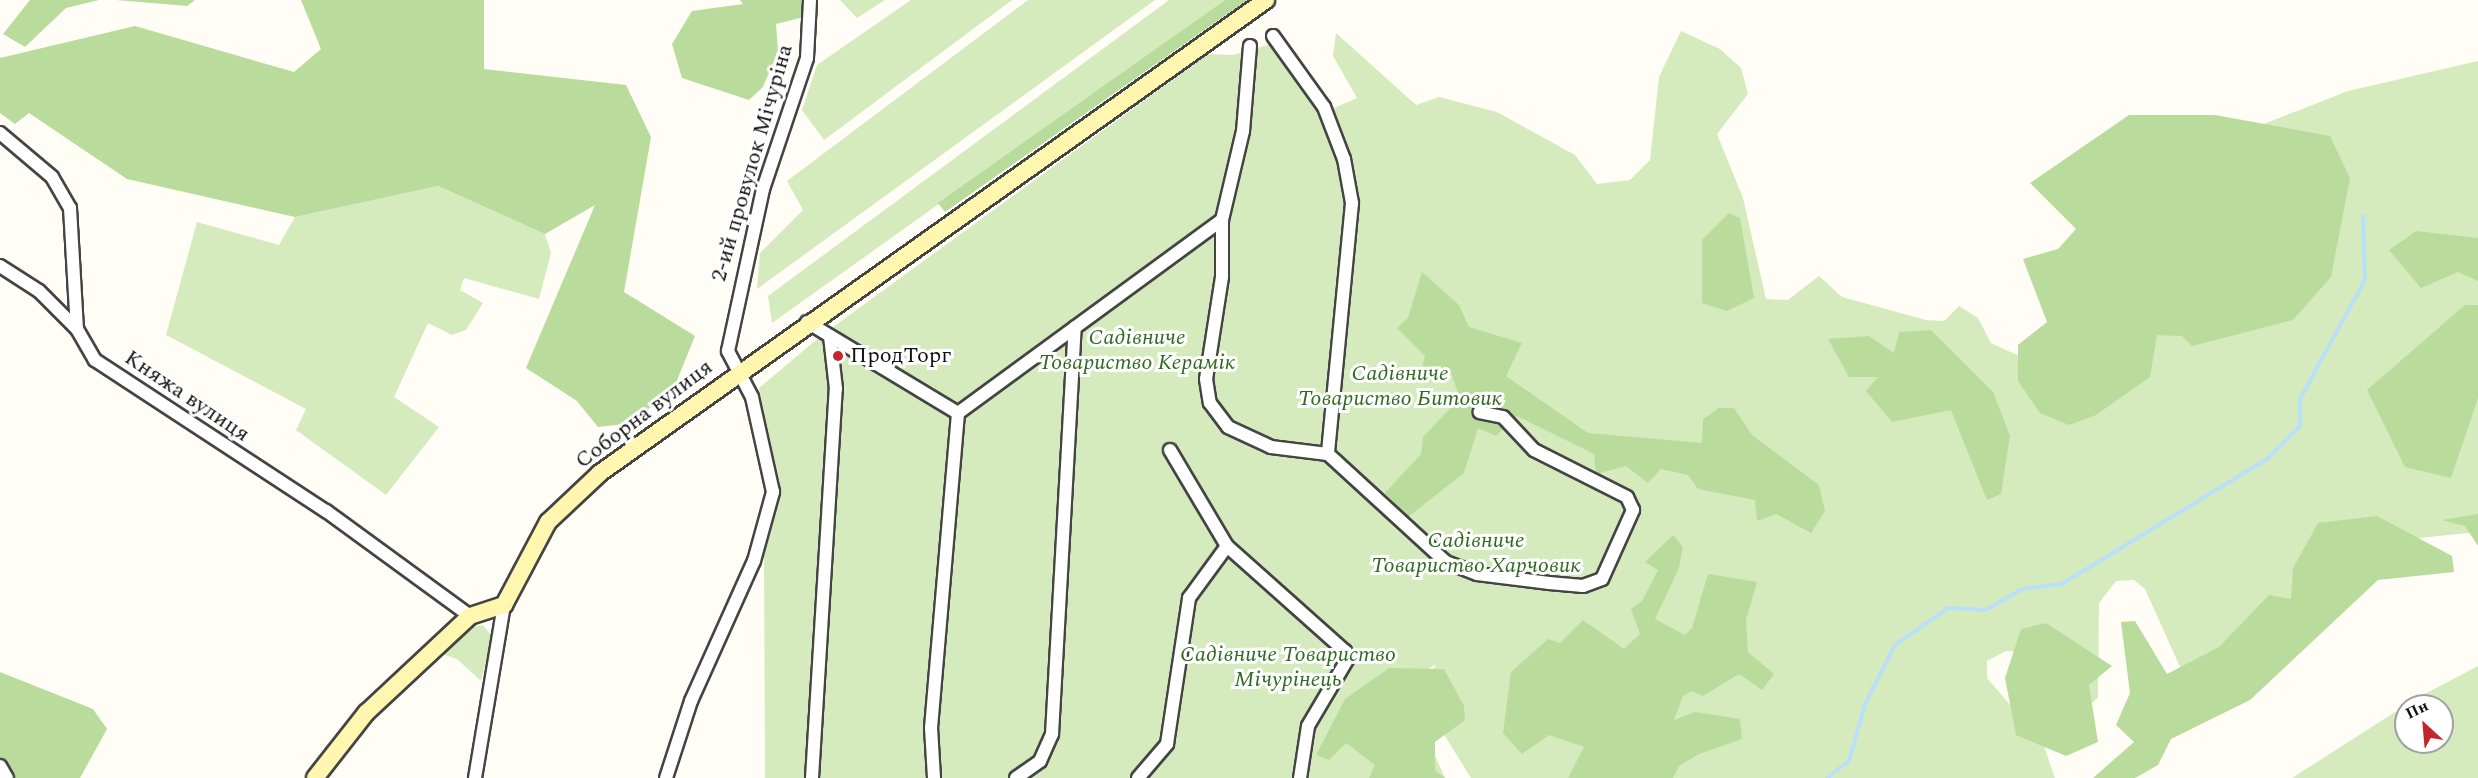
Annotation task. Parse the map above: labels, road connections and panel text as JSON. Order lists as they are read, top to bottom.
{
  "streets": {
    "main road": ["Соборна вулиця"],
    "street": ["2-ий провулок Мічуріна", "Княжа вулиця"]
  },
  "crossings": [
    ["2-ий провулок Мічуріна", "Соборна вулиця"]
  ],
  "parks": [
    "Садівниче Товариство Керамік",
    "Садівниче Товариство Битовик",
    "Садівниче Товариство Харчовик",
    "Садівниче Товариство Мічурінець"
  ],
  "places": ["ПродТорг"],
  "north": "top left"
}
